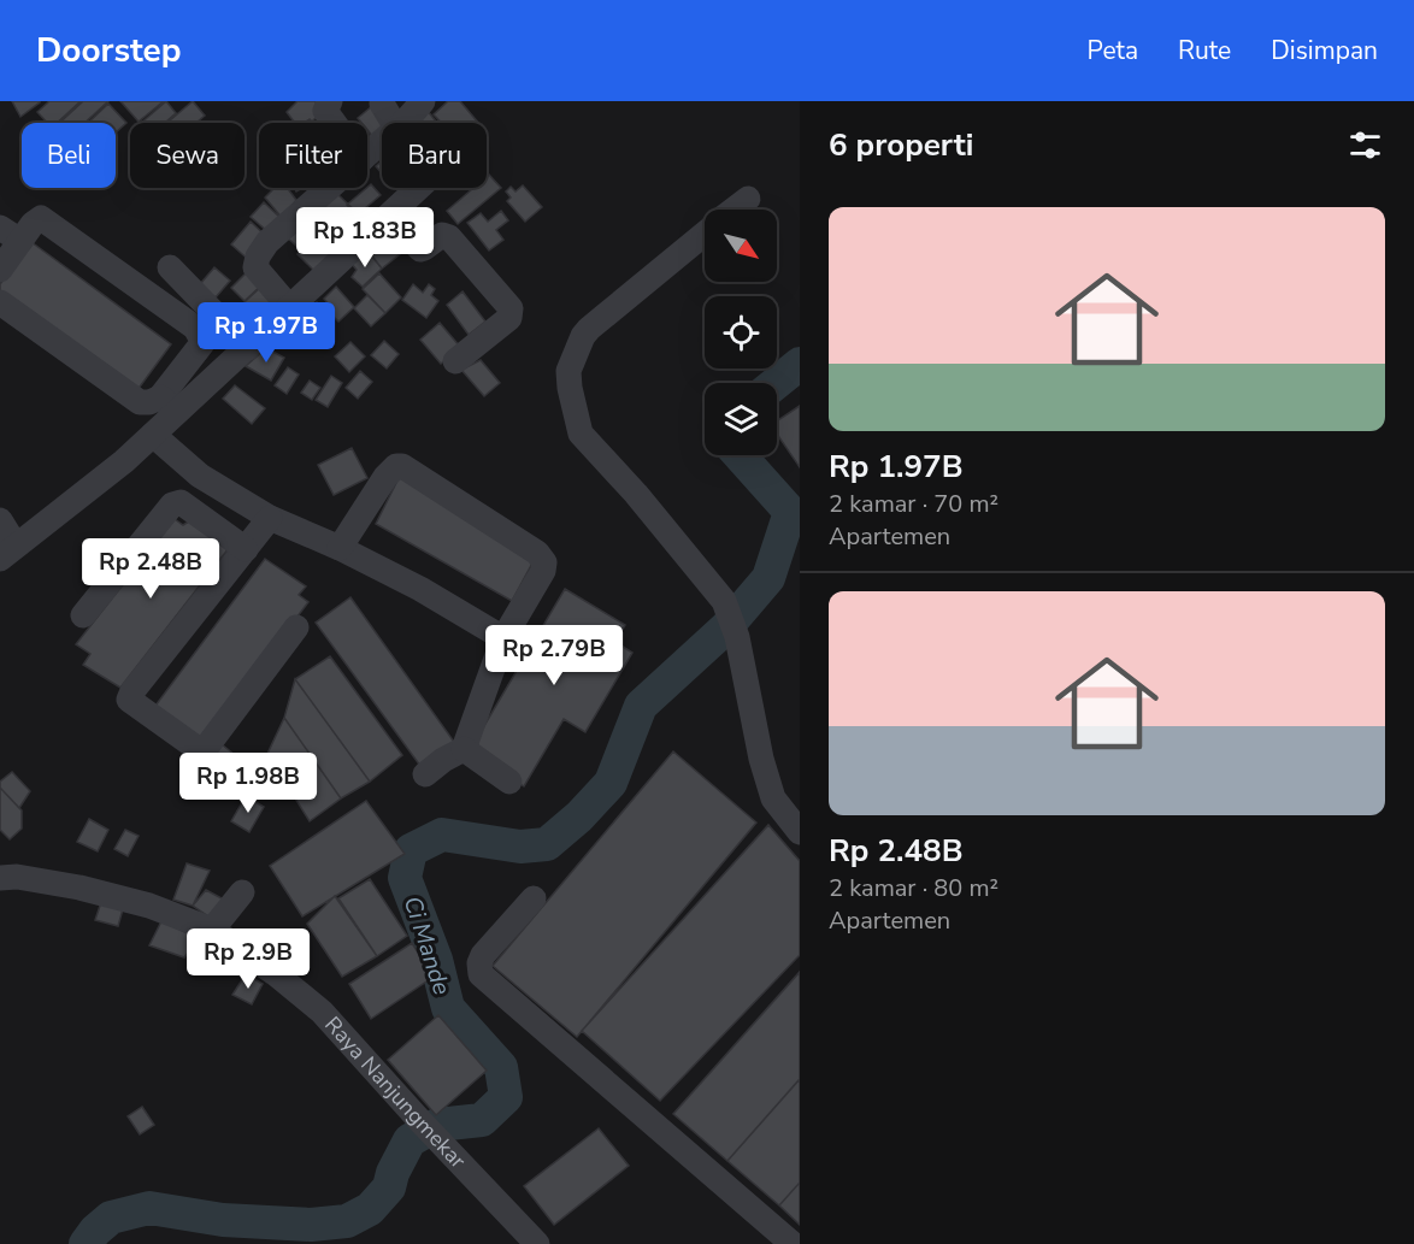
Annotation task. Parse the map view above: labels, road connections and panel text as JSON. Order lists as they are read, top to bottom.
{
  "streets": {
    "street": ["Raya Nanjungmekar"]
  },
  "water": ["Ci Mande"],
  "north": "bottom right",
  "page": {
    "header": "Doorstep",
    "nav": ["Peta", "Rute", "Disimpan"],
    "heading": "6 properti",
    "chip": [
      "Beli",
      "Sewa",
      "Filter",
      "Baru"
    ],
    "list": [
      {
        "name": "Rp 1.97B",
        "note": "2 kamar · 70 m² · Apartemen"
      },
      {
        "name": "Rp 2.48B",
        "note": "2 kamar · 80 m² · Apartemen"
      }
    ],
    "price": [
      "Rp 1.83B",
      "Rp 1.97B",
      "Rp 2.48B",
      "Rp 2.79B",
      "Rp 1.98B",
      "Rp 2.9B"
    ]
  }
}
